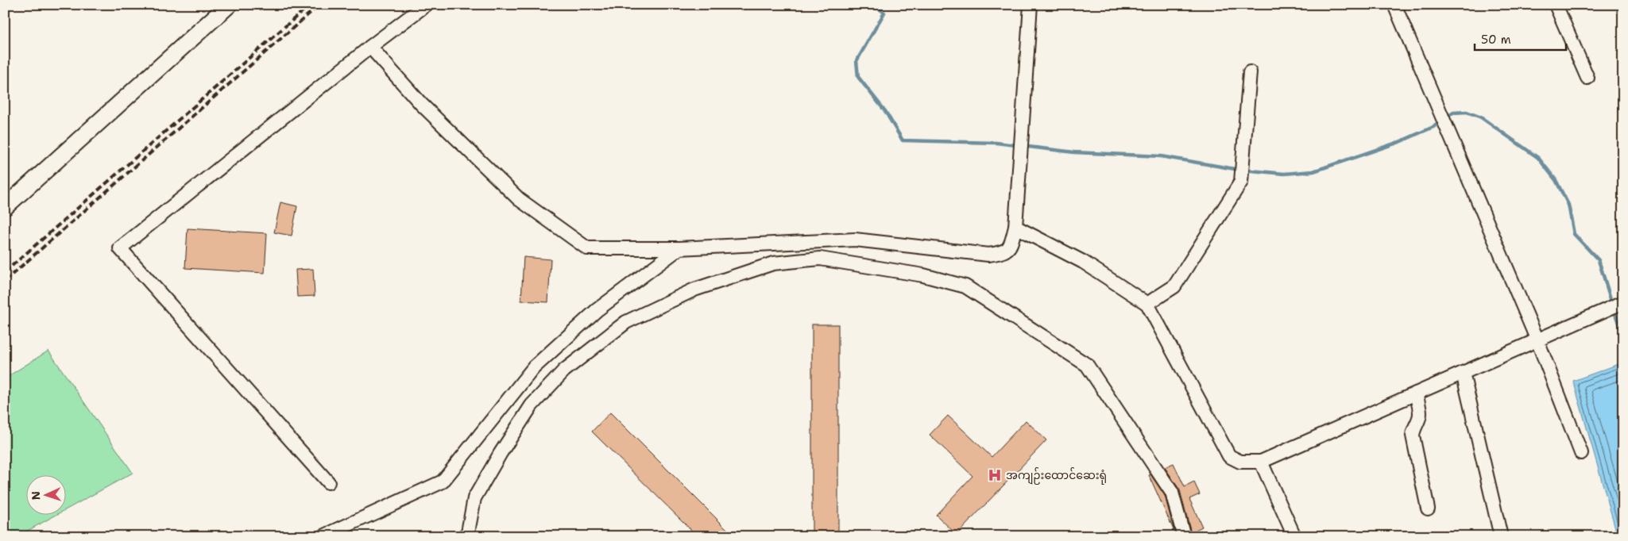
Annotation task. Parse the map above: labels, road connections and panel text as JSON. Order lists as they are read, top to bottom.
{
  "places": {
    "hospital": ["အကျဉ်းထောင်ဆေးရုံ"]
  },
  "scale_bar": "50 m",
  "north": "left"
}
